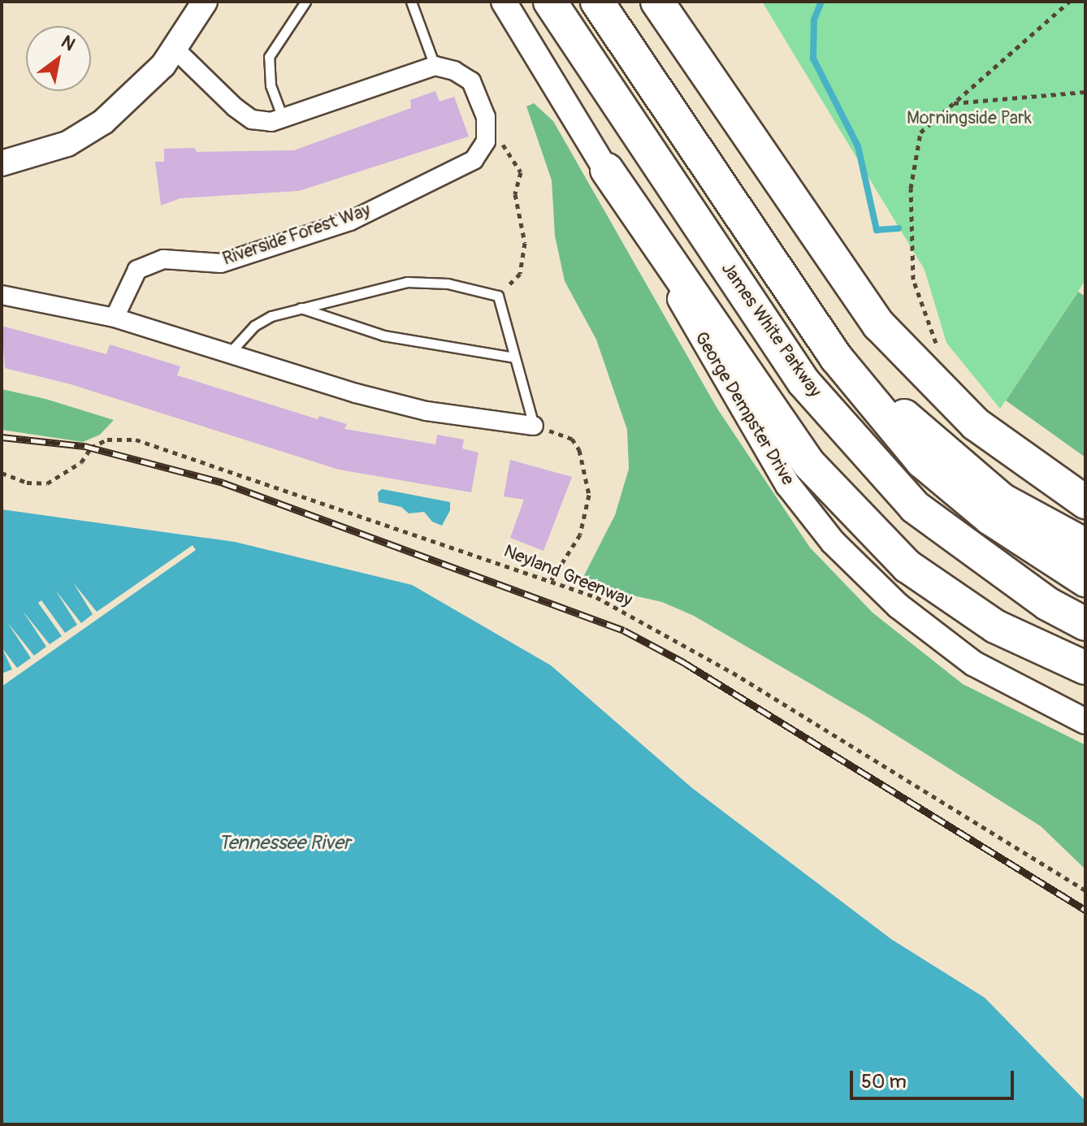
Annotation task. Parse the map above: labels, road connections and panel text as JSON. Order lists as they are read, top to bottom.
{
  "streets": {
    "highway": ["James White Parkway"],
    "main road": ["George Dempster Drive"],
    "street": ["Riverside Forest Way"],
    "path": ["Neyland Greenway"]
  },
  "water": ["Tennessee River"],
  "parks": ["Morningside Park"],
  "scale_bar": "50 m",
  "north": "top right"
}
